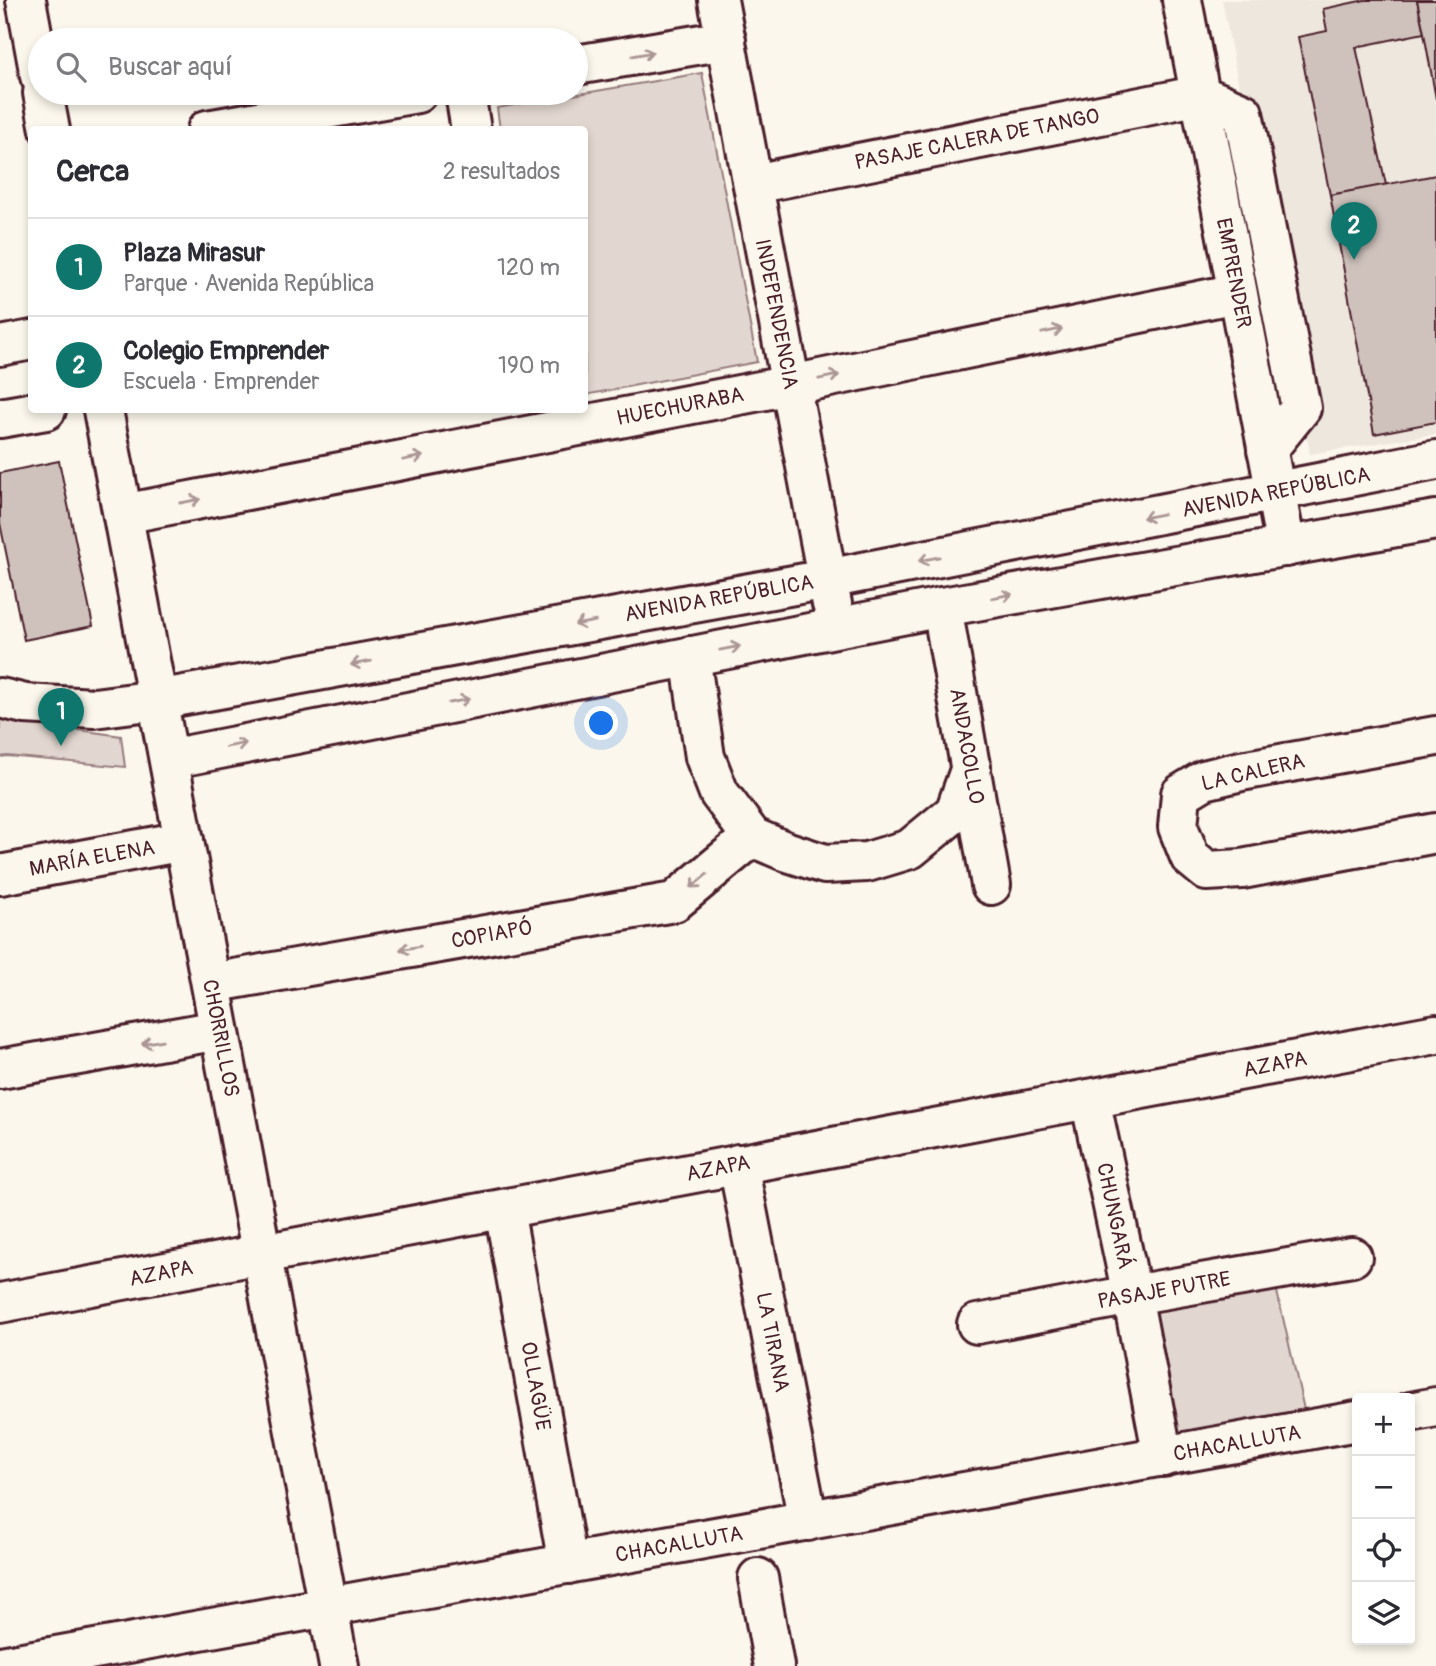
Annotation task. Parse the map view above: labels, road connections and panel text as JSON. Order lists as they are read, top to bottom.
{
  "streets": {
    "street": [
      "PASAJE CALERA DE TANGO",
      "EMPRENDER",
      "INDEPENDENCIA",
      "HUECHURABA",
      "AVENIDA REPÚBLICA",
      "ANDACOLLO",
      "LA CALERA",
      "MARÍA ELENA",
      "COPIAPÓ",
      "CHORRILLOS",
      "AZAPA",
      "CHUNGARÁ",
      "PASAJE PUTRE",
      "LA TIRANA",
      "OLLAGÜE",
      "CHACALLUTA"
    ]
  },
  "crossings": [
    ["PASAJE CALERA DE TANGO", "EMPRENDER"],
    ["PASAJE CALERA DE TANGO", "INDEPENDENCIA"],
    ["EMPRENDER", "HUECHURABA"],
    ["EMPRENDER", "AVENIDA REPÚBLICA"],
    ["INDEPENDENCIA", "HUECHURABA"],
    ["INDEPENDENCIA", "AVENIDA REPÚBLICA"],
    ["HUECHURABA", "CHORRILLOS"],
    ["AVENIDA REPÚBLICA", "CHORRILLOS"],
    ["MARÍA ELENA", "CHORRILLOS"],
    ["COPIAPÓ", "CHORRILLOS"],
    ["CHORRILLOS", "AZAPA"],
    ["CHORRILLOS", "CHACALLUTA"],
    ["AZAPA", "CHUNGARÁ"],
    ["AZAPA", "LA TIRANA"],
    ["AZAPA", "OLLAGÜE"],
    ["CHUNGARÁ", "PASAJE PUTRE"],
    ["CHUNGARÁ", "CHACALLUTA"],
    ["LA TIRANA", "CHACALLUTA"],
    ["OLLAGÜE", "CHACALLUTA"]
  ],
  "page": {
    "search": "Buscar aquí",
    "heading": ["Cerca", "2 resultados"],
    "pins": ["2", "1"],
    "list": [
      {
        "mark": "1",
        "name": "Plaza Mirasur",
        "note": "Parque · Avenida República",
        "value": "120 m"
      },
      {
        "mark": "2",
        "name": "Colegio Emprender",
        "note": "Escuela · Emprender",
        "value": "190 m"
      }
    ],
    "map_buttons": ["+", "−"]
  }
}
